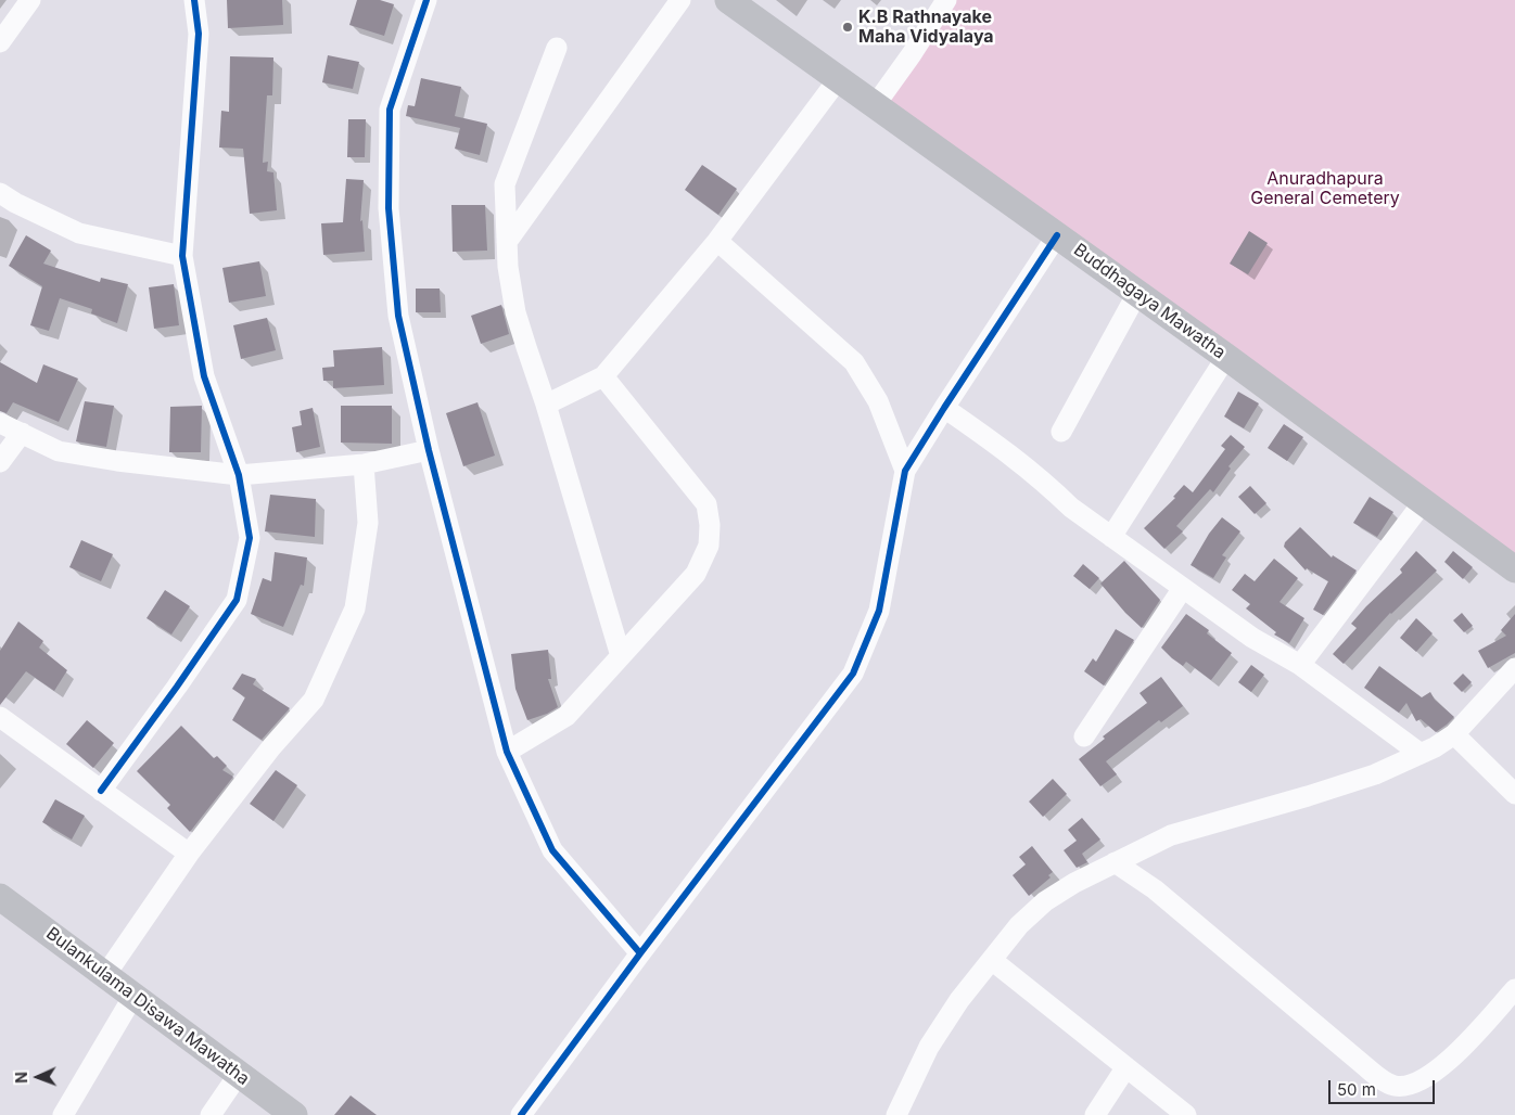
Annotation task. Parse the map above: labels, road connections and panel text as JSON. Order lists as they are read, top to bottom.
{
  "streets": {
    "main road": ["Buddhagaya Mawatha", "Bulankulama Disawa Mawatha"]
  },
  "parks": ["Anuradhapura General Cemetery"],
  "places": ["K.B Rathnayake Maha Vidyalaya"],
  "scale_bar": "50 m",
  "north": "left"
}
